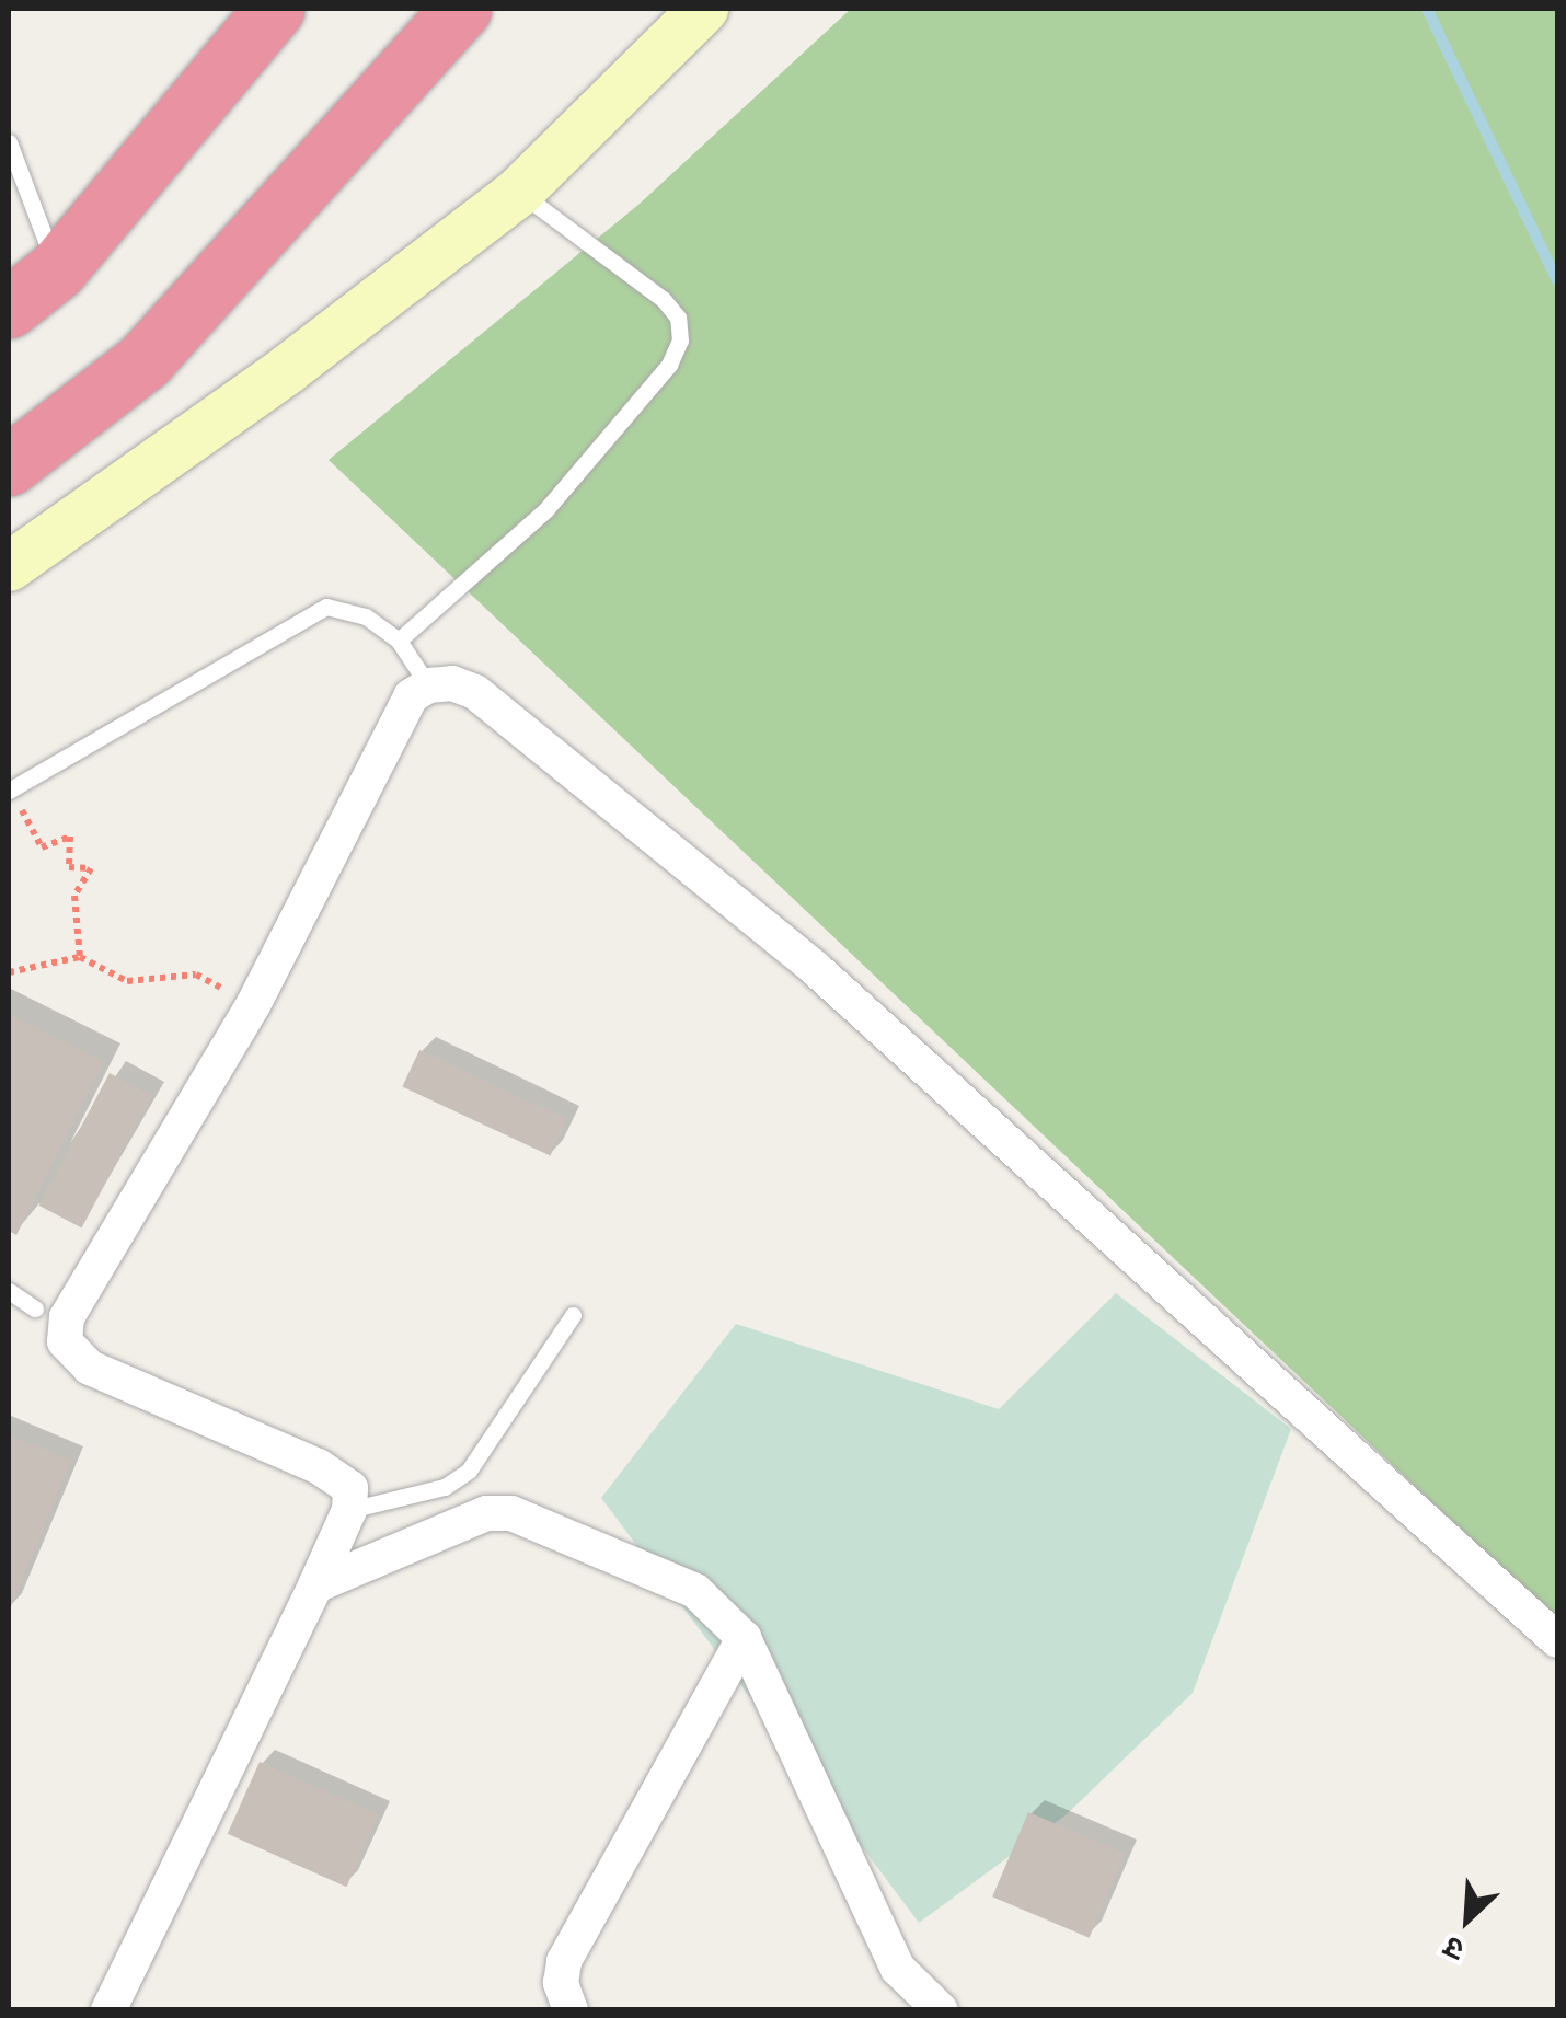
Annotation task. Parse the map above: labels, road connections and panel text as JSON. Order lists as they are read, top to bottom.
{
  "north": "bottom left"
}
